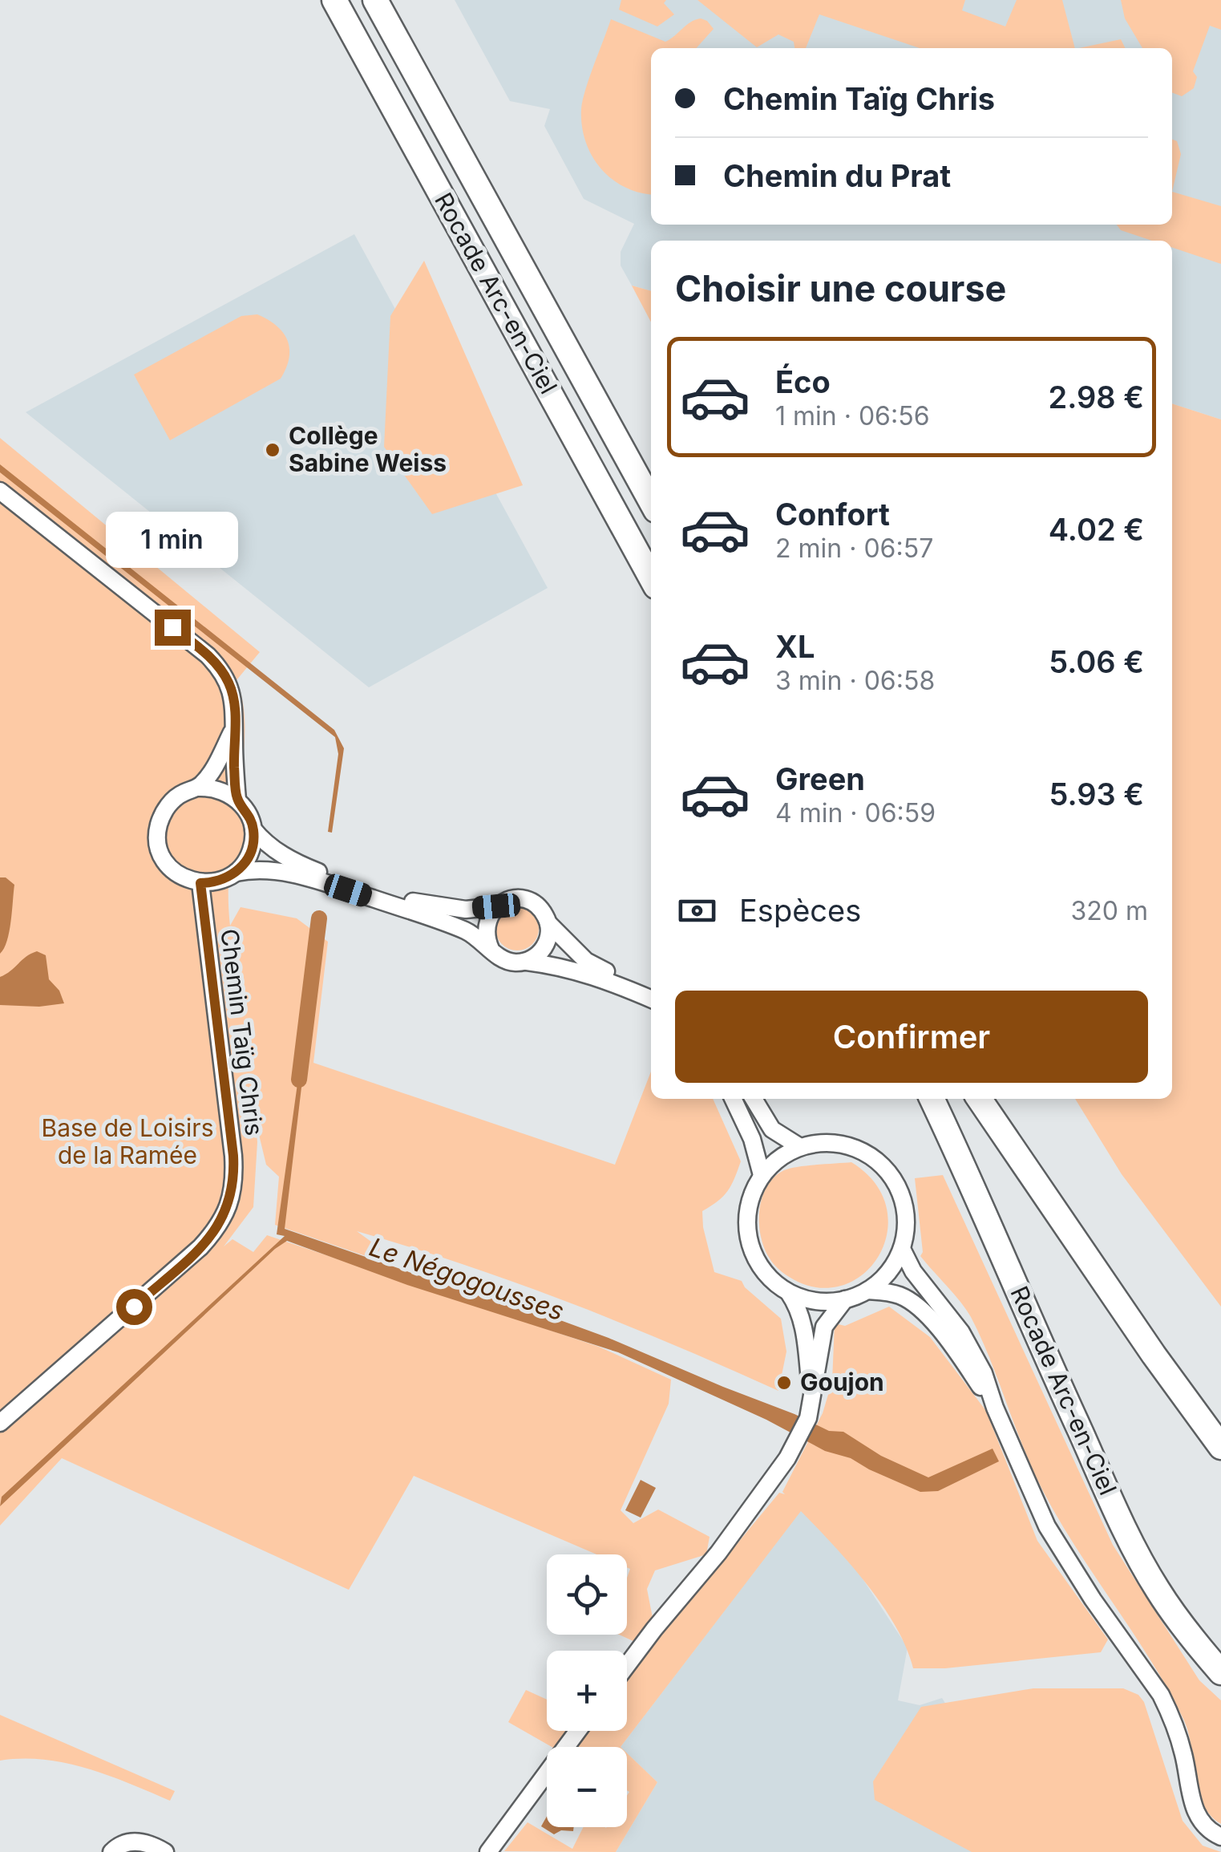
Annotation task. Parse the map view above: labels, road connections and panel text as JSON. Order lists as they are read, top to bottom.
{
  "streets": {
    "highway": ["Rocade Arc-en-Ciel"],
    "street": ["Chemin Taïg Chris"]
  },
  "water": ["Le Négogousses"],
  "parks": ["Base de Loisirs de la Ramée"],
  "places": ["Collège Sabine Weiss", "Goujon"],
  "page": {
    "banner": ["Chemin Taïg Chris", "Chemin du Prat"],
    "heading": "Choisir une course",
    "list": [
      {
        "name": "Éco",
        "note": "1 min · 06:56",
        "value": "2.98 €"
      },
      {
        "name": "Confort",
        "note": "2 min · 06:57",
        "value": "4.02 €"
      },
      {
        "name": "XL",
        "note": "3 min · 06:58",
        "value": "5.06 €"
      },
      {
        "name": "Green",
        "note": "4 min · 06:59",
        "value": "5.93 €"
      }
    ],
    "bubble": "1 min",
    "pay": ["Espèces", "320 m"],
    "buttons": "Confirmer",
    "map_buttons": ["+", "−"]
  }
}
